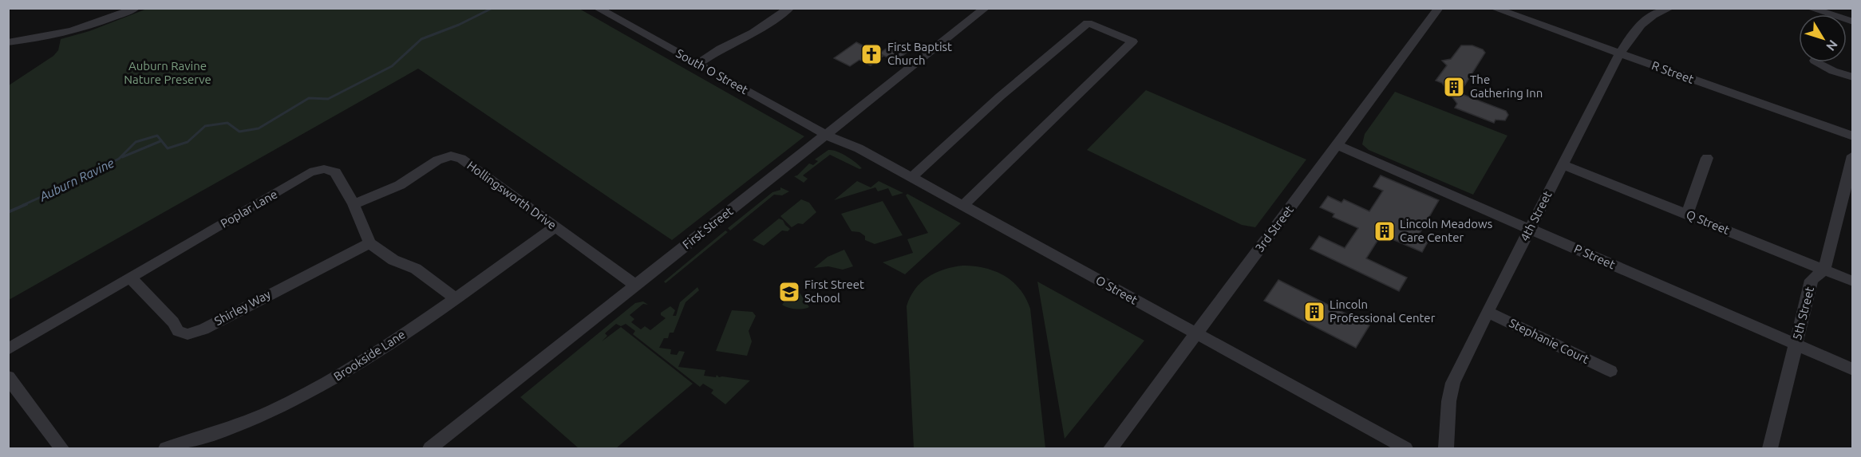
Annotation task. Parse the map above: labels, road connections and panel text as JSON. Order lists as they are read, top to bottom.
{
  "streets": {
    "street": [
      "South O Street",
      "R Street",
      "Hollingsworth Drive",
      "Poplar Lane",
      "4th Street",
      "Q Street",
      "First Street",
      "3rd Street",
      "P Street",
      "O Street",
      "Shirley Way",
      "5th Street",
      "Stephanie Court",
      "Brookside Lane"
    ]
  },
  "crossings": [
    ["South O Street", "First Street"],
    ["South O Street", "O Street"],
    ["R Street", "4th Street"],
    ["Hollingsworth Drive", "Poplar Lane"],
    ["Hollingsworth Drive", "First Street"],
    ["Hollingsworth Drive", "Brookside Lane"],
    ["Poplar Lane", "Shirley Way"],
    ["4th Street", "Q Street"],
    ["4th Street", "P Street"],
    ["4th Street", "Stephanie Court"],
    ["Q Street", "5th Street"],
    ["First Street", "O Street"],
    ["3rd Street", "P Street"],
    ["3rd Street", "O Street"],
    ["P Street", "5th Street"]
  ],
  "water": ["Auburn Ravine"],
  "parks": ["Auburn Ravine Nature Preserve"],
  "places": {
    "church": ["First Baptist Church"],
    "building": ["The Gathering Inn", "Lincoln Meadows Care Center", "Lincoln Professional Center"],
    "school or university": ["First Street School"]
  },
  "north": "bottom right"
}
